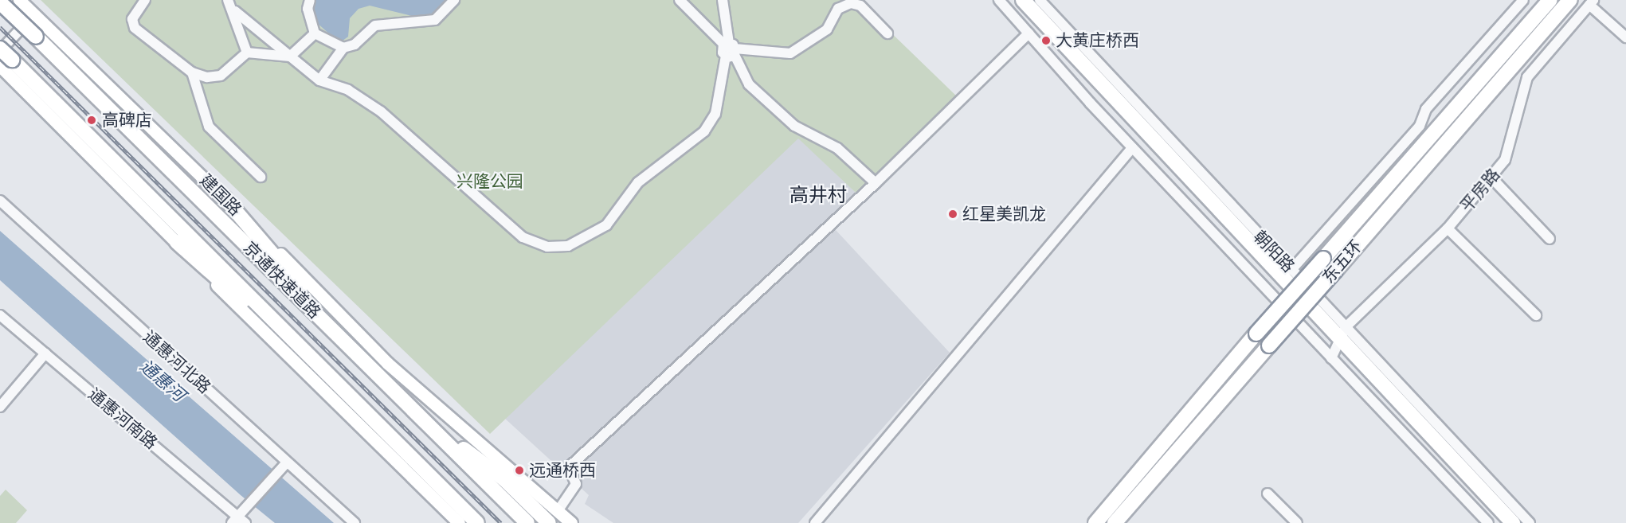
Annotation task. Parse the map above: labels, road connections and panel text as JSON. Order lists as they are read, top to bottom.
{
  "streets": {
    "highway": ["朝阳路", "东五环", "京通快速道路"],
    "main road": ["建国路"],
    "street": ["平房路", "通惠河北路", "通惠河南路"]
  },
  "crossings": [
    ["平房路", "朝阳路"]
  ],
  "districts": ["高井村"],
  "water": ["通惠河"],
  "parks": ["兴隆公园"],
  "places": [
    "大黄庄桥西",
    "高碑店",
    "红星美凯龙",
    "远通桥西"
  ]
}
